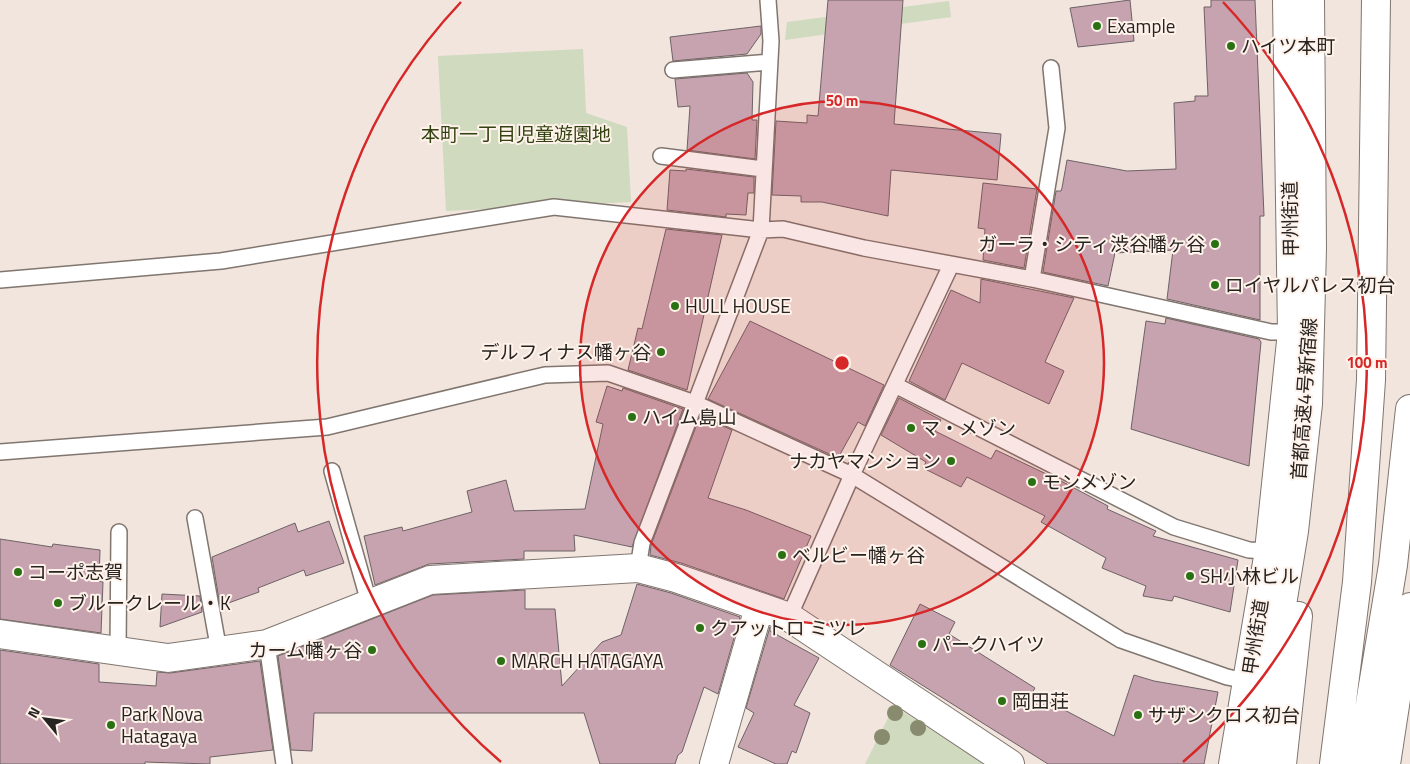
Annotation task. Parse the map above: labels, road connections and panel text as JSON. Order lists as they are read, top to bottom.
{
  "streets": {
    "main road": ["甲州街道", "首都高速4号新宿線"]
  },
  "parks": ["本町一丁目児童遊園地"],
  "places": [
    "Example",
    "ハイツ本町",
    "ガーラ・シティ渋谷幡ヶ谷",
    "ロイヤルパレス初台",
    "HULL HOUSE",
    "デルフィナス幡ヶ谷",
    "ハイム島山",
    "マ・メゾン",
    "ナカヤマンション",
    "モンメゾン",
    "ベルビー幡ヶ谷",
    "コーポ志賀",
    "SH小林ビル",
    "ブルークレール・K",
    "クアットロ ミツレ",
    "パークハイツ",
    "カーム幡ヶ谷",
    "MARCH HATAGAYA",
    "岡田荘",
    "サザンクロス初台",
    "Park Nova Hatagaya"
  ],
  "north": "top left",
  "rings": ["50 m", "100 m"]
}
